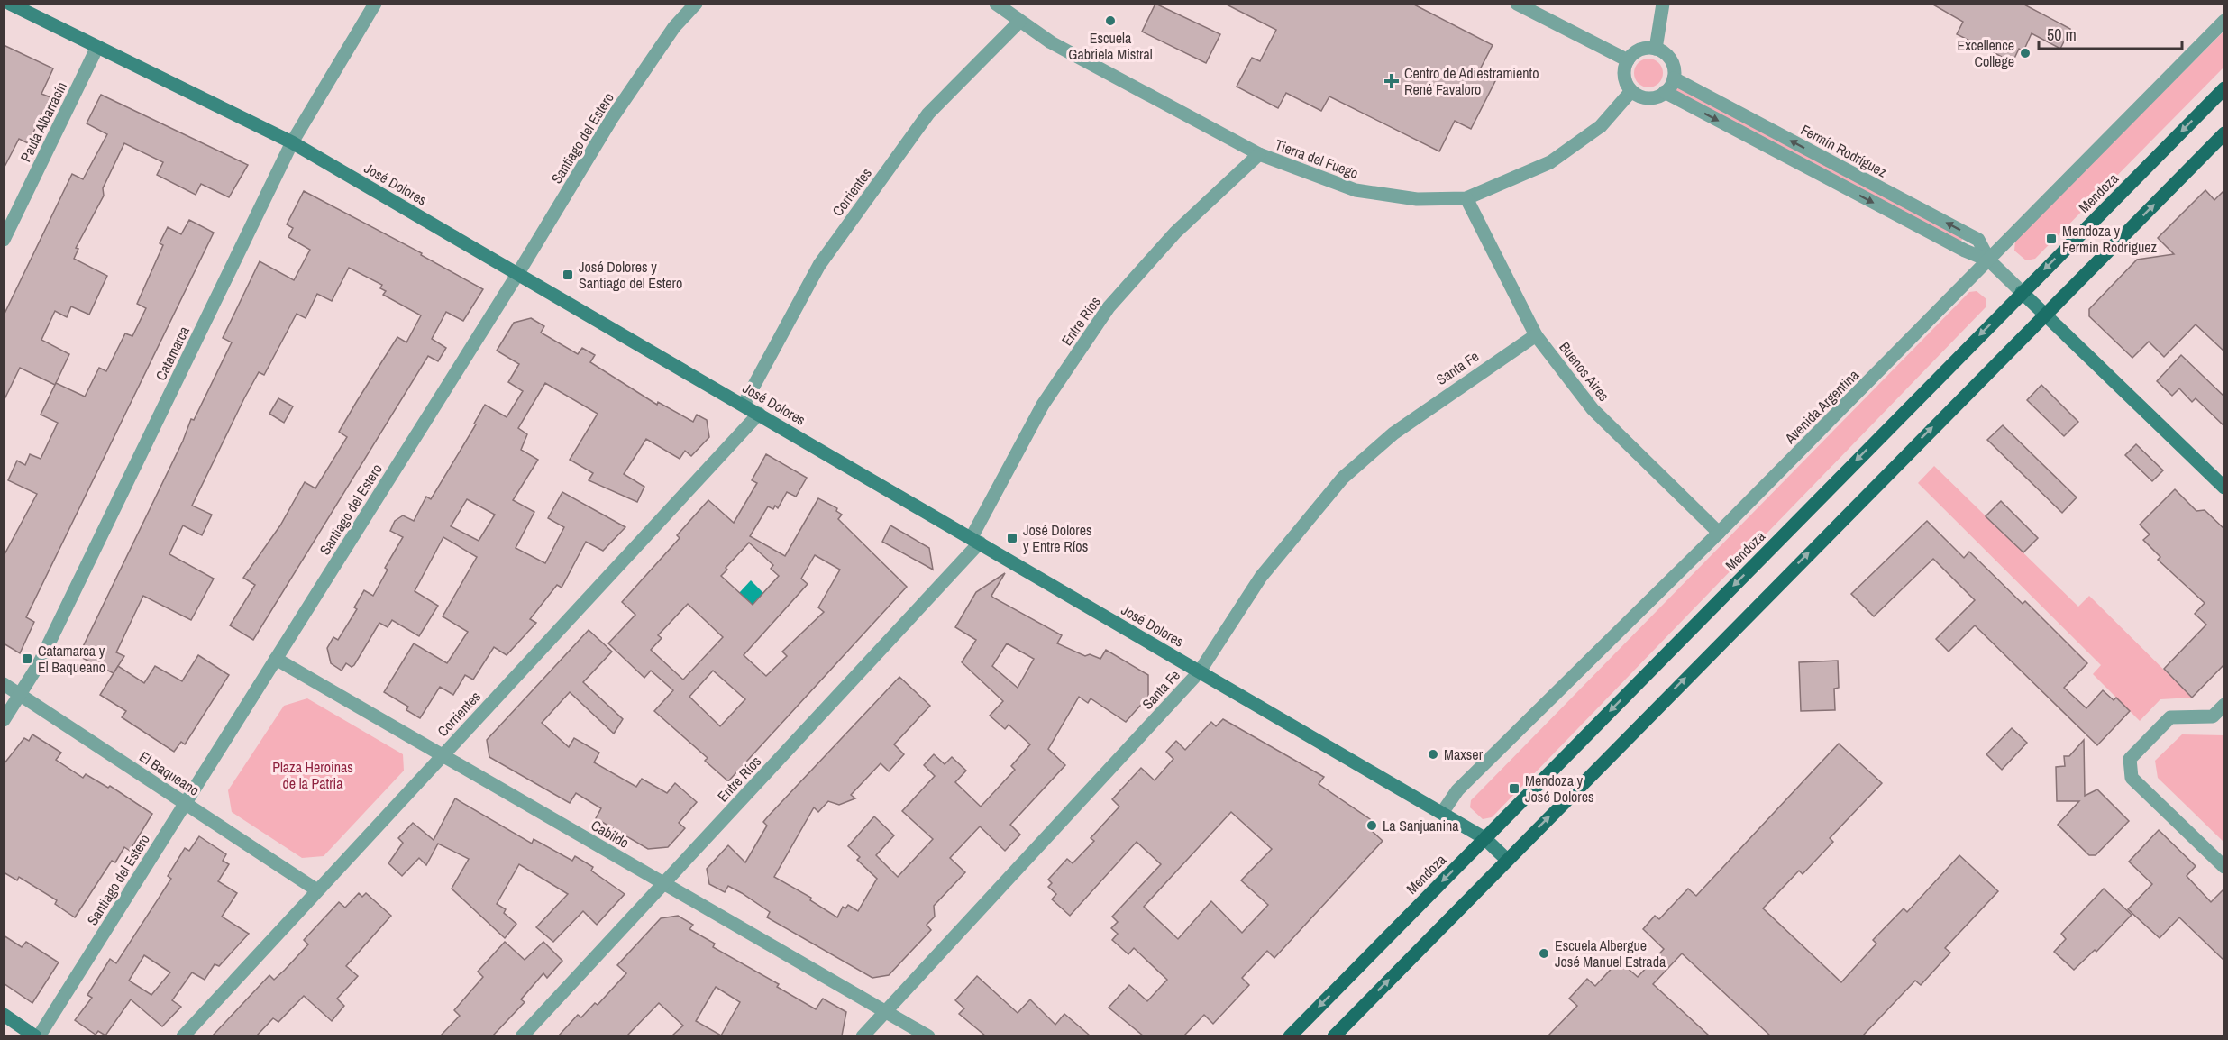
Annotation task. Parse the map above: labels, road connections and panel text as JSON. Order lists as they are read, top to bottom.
{
  "streets": {
    "main road": ["Mendoza"],
    "street": [
      "Paula Albarracín",
      "Santiago del Estero",
      "Fermín Rodríguez",
      "Tierra del Fuego",
      "José Dolores",
      "Corrientes",
      "Entre Ríos",
      "Catamarca",
      "Santa Fe",
      "Buenos Aires",
      "Avenida Argentina",
      "El Baqueano",
      "Cabildo"
    ]
  },
  "crossings": [
    ["Paula Albarracín", "José Dolores"],
    ["Santiago del Estero", "José Dolores"],
    ["Santiago del Estero", "El Baqueano"],
    ["Santiago del Estero", "Cabildo"],
    ["Fermín Rodríguez", "Tierra del Fuego"],
    ["Fermín Rodríguez", "Mendoza"],
    ["Fermín Rodríguez", "Avenida Argentina"],
    ["Tierra del Fuego", "Corrientes"],
    ["Tierra del Fuego", "Entre Ríos"],
    ["Tierra del Fuego", "Buenos Aires"],
    ["José Dolores", "Corrientes"],
    ["José Dolores", "Mendoza"],
    ["José Dolores", "Entre Ríos"],
    ["José Dolores", "Catamarca"],
    ["José Dolores", "Santa Fe"],
    ["José Dolores", "Avenida Argentina"],
    ["Corrientes", "El Baqueano"],
    ["Corrientes", "Cabildo"],
    ["Entre Ríos", "Cabildo"],
    ["Catamarca", "El Baqueano"],
    ["Santa Fe", "Buenos Aires"],
    ["Santa Fe", "Cabildo"],
    ["Buenos Aires", "Avenida Argentina"]
  ],
  "parks": ["Plaza Heroínas de la Patria"],
  "places": {
    "other": [
      "Escuela Gabriela Mistral",
      "Excellence College",
      "Maxser",
      "La Sanjuanina",
      "Escuela Albergue José Manuel Estrada"
    ],
    "health": ["Centro de Adiestramiento René Favaloro"],
    "transit": [
      "Mendoza y Fermín Rodríguez",
      "José Dolores y Santiago del Estero",
      "José Dolores y Entre Ríos",
      "Catamarca y El Baqueano",
      "Mendoza y José Dolores"
    ]
  },
  "scale_bar": "50 m"
}
